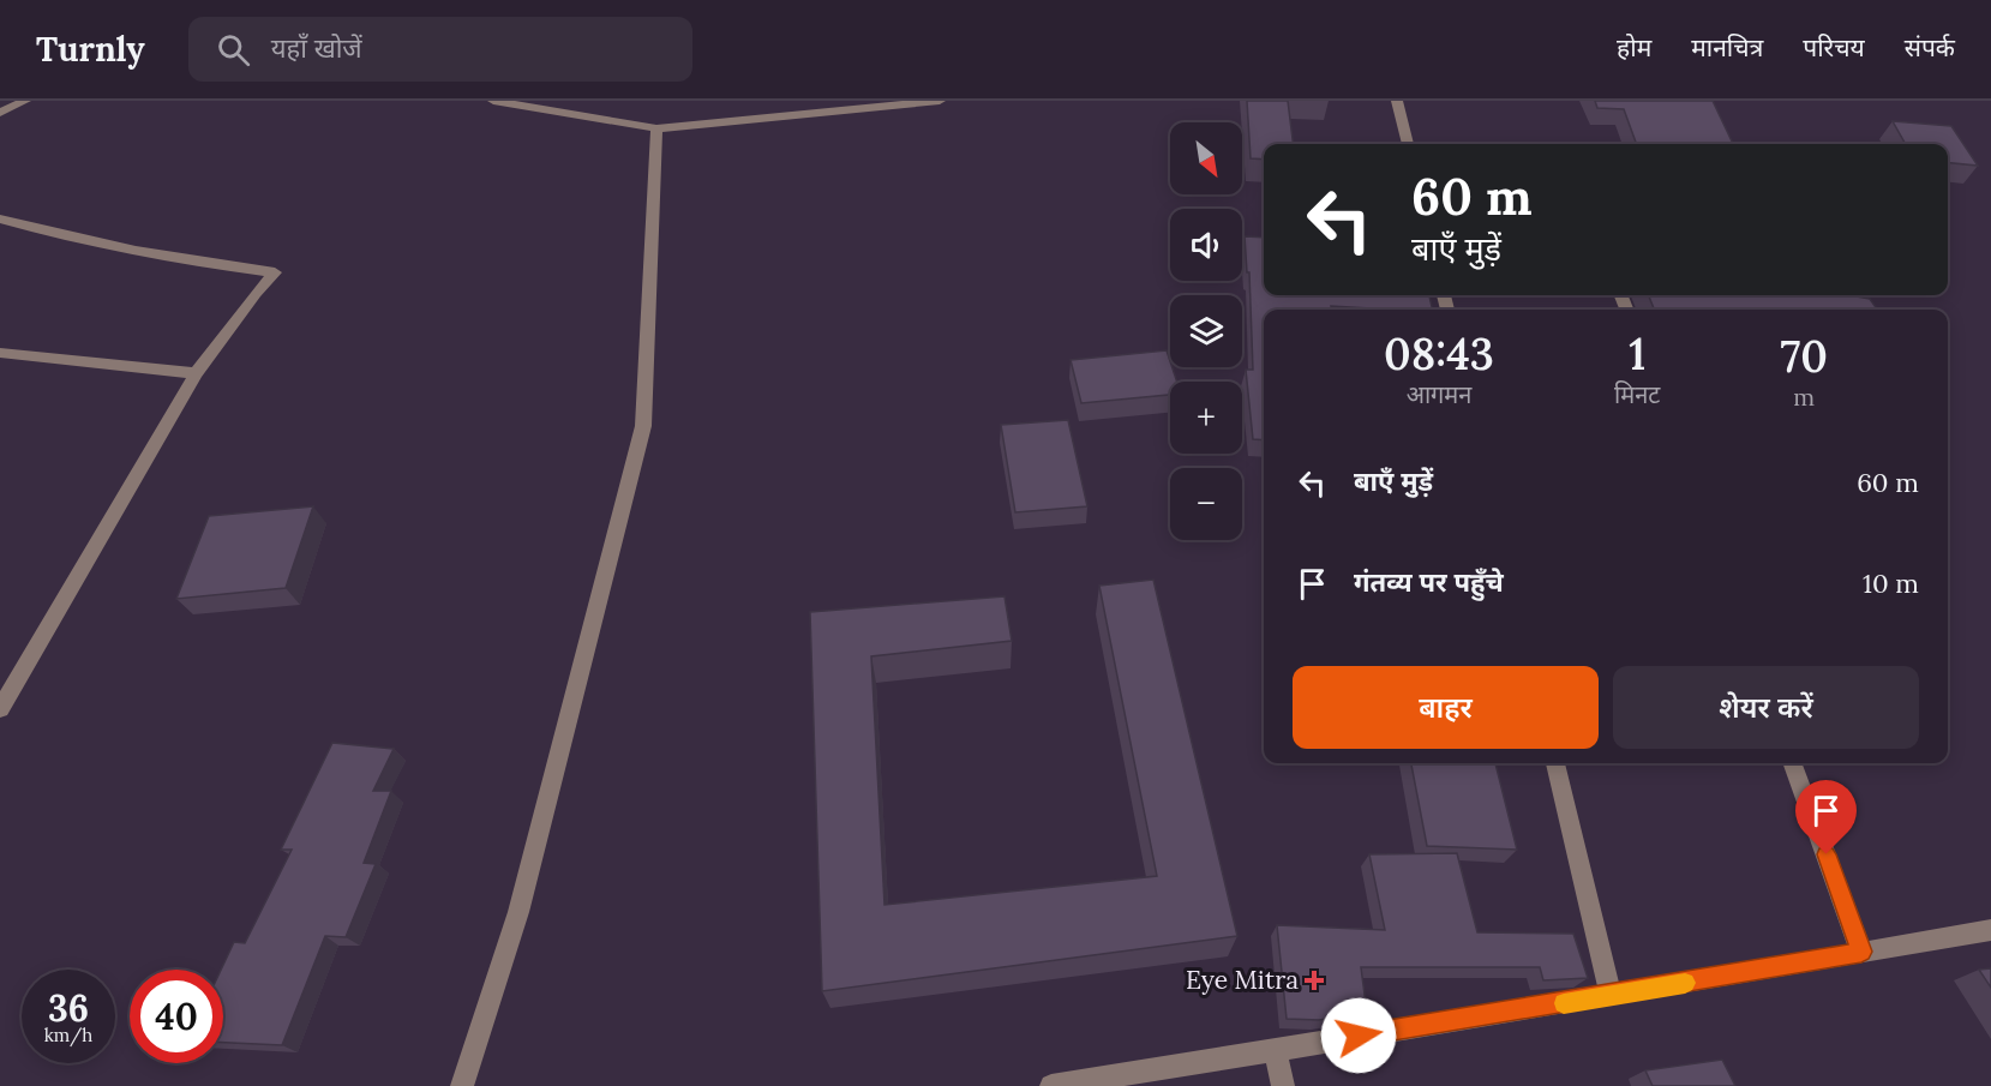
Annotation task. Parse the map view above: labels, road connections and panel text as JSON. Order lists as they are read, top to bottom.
{
  "places": {
    "health": ["Eye Mitra"]
  },
  "north": "bottom right",
  "page": {
    "header": "Turnly",
    "search": "यहाँ खोजें",
    "nav": [
      "होम",
      "मानचित्र",
      "परिचय",
      "संपर्क"
    ],
    "map_buttons": ["+", "−"],
    "turn": ["60 m", "बाएँ मुड़ें"],
    "eta": [
      "08:43",
      "आगमन",
      "1",
      "मिनट",
      "70",
      "m"
    ],
    "list": [
      {
        "name": "बाएँ मुड़ें",
        "value": "60 m"
      },
      {
        "name": "गंतव्य पर पहुँचे",
        "value": "10 m"
      }
    ],
    "buttons": ["बाहर", "शेयर करें"],
    "speed": "36 km/h",
    "limit": "40"
  }
}
